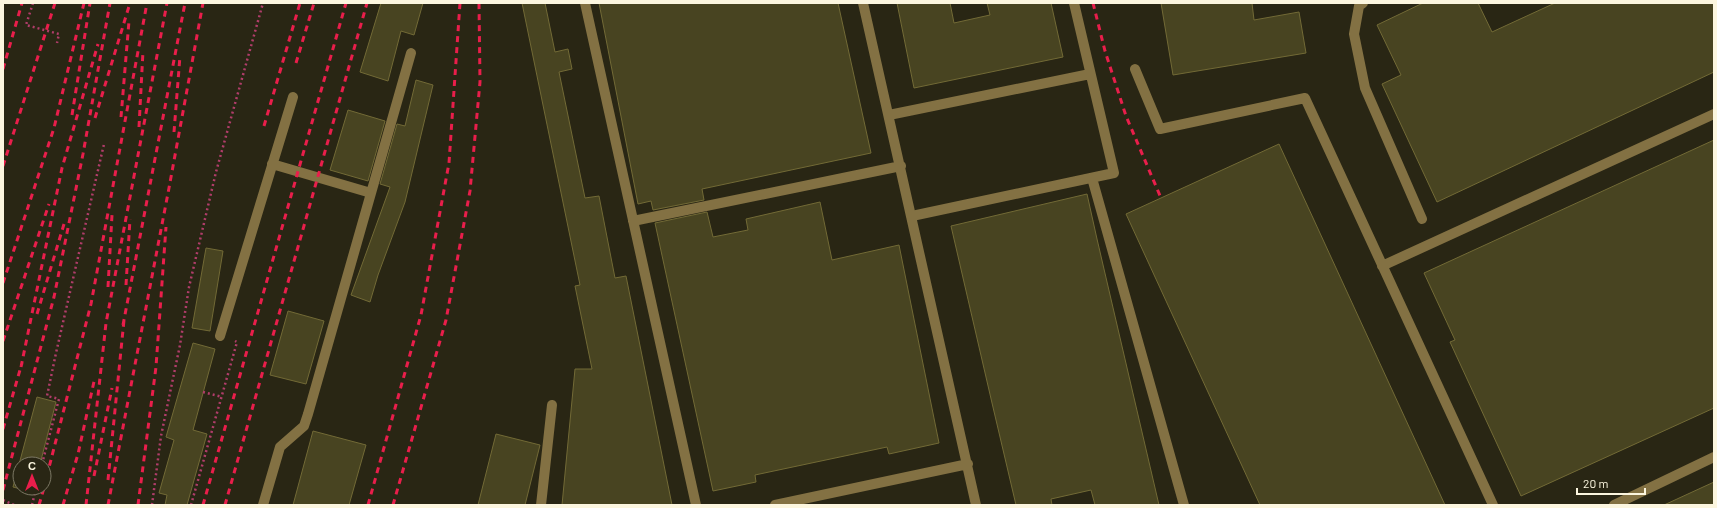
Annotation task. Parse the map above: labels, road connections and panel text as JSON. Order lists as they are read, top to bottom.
{
  "scale_bar": "20 m",
  "north": "top"
}
